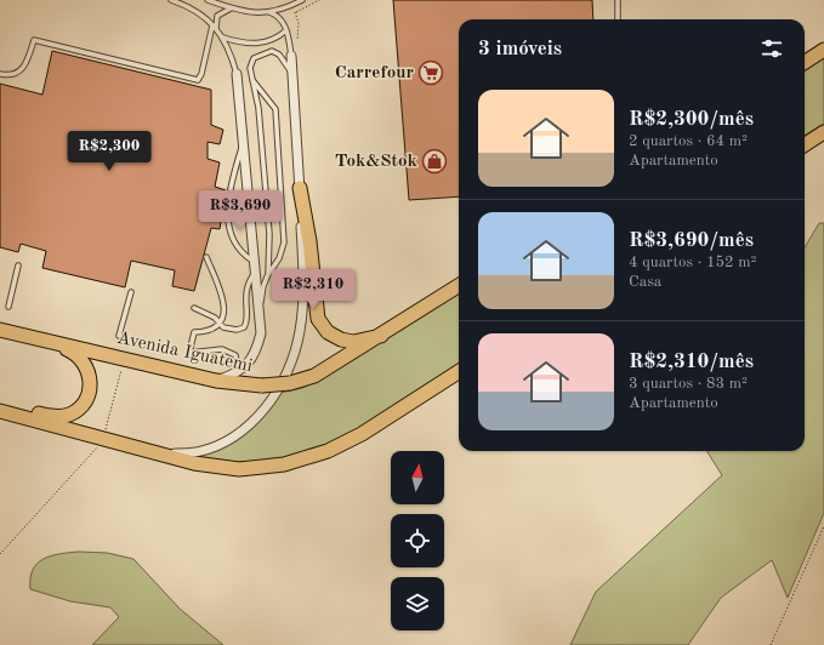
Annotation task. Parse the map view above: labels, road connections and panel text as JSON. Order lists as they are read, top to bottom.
{
  "streets": {
    "main road": ["Avenida Iguatemi"]
  },
  "places": {
    "supermarket": ["Carrefour"],
    "shop": ["Tok&Stok"]
  },
  "north": "top",
  "page": {
    "heading": "3 imóveis",
    "list": [
      {
        "name": "R$2,300/mês",
        "note": "2 quartos · 64 m² · Apartamento"
      },
      {
        "name": "R$3,690/mês",
        "note": "4 quartos · 152 m² · Casa"
      },
      {
        "name": "R$2,310/mês",
        "note": "3 quartos · 83 m² · Apartamento"
      }
    ],
    "price": ["R$2,300", "R$3,690", "R$2,310"]
  }
}
